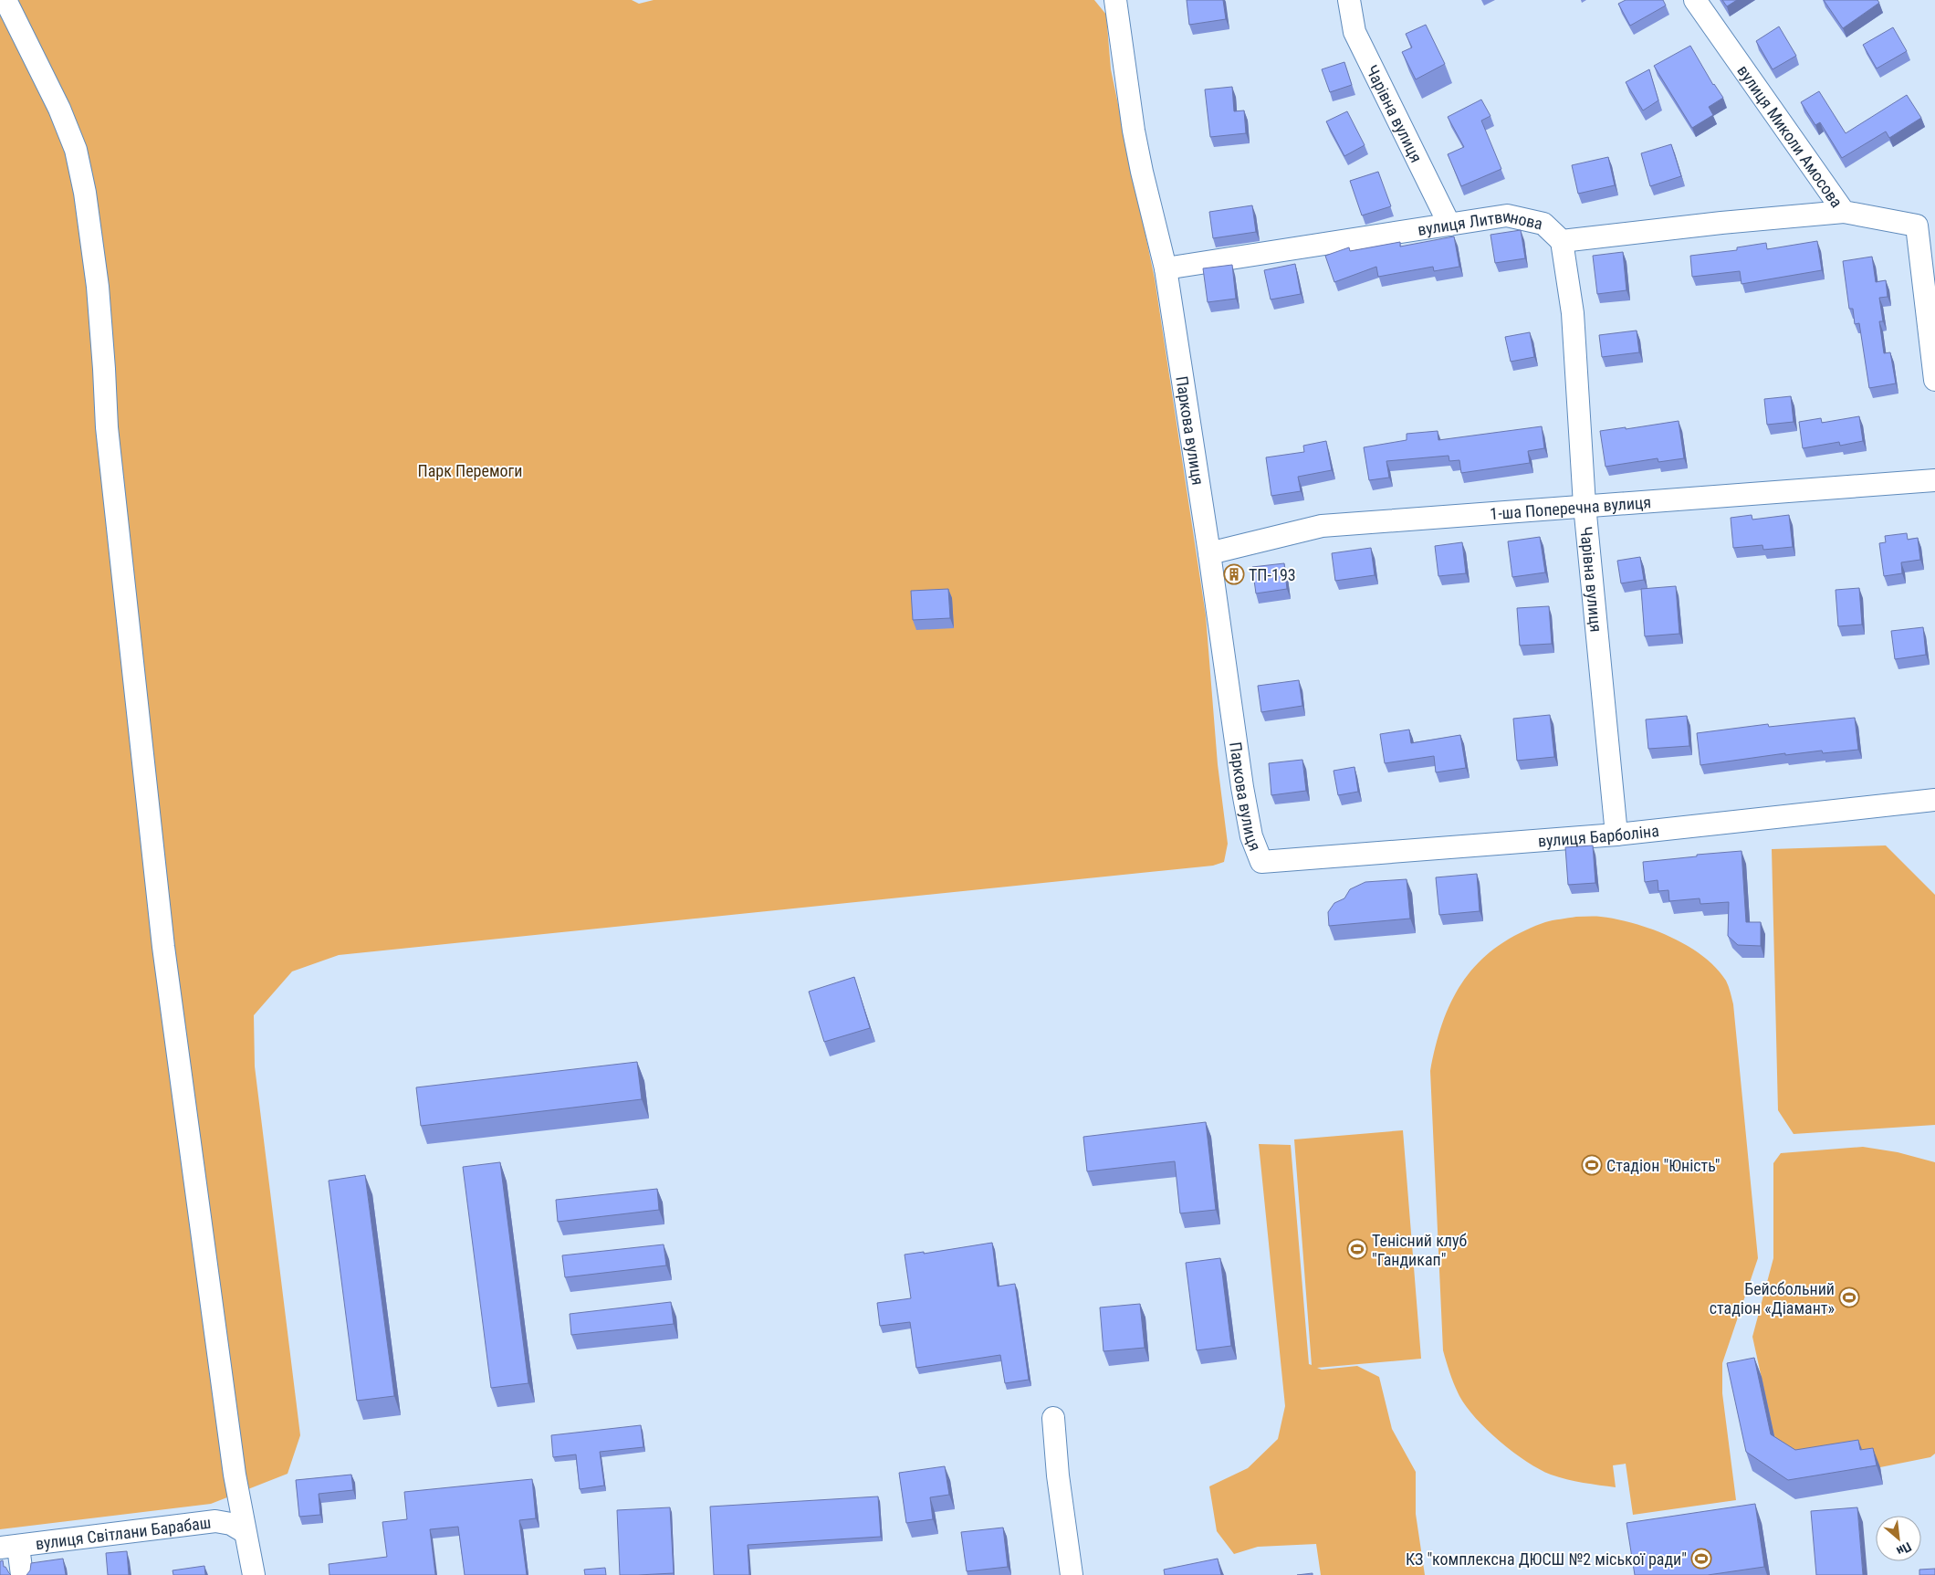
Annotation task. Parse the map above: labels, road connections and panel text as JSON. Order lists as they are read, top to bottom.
{
  "streets": {
    "street": [
      "Чарівна вулиця",
      "вулиця Миколи Амосова",
      "вулиця Литвинова",
      "Паркова вулиця",
      "1-ша Поперечна вулиця",
      "вулиця Барболіна",
      "вулиця Світлани Барабаш"
    ]
  },
  "crossings": [
    ["Чарівна вулиця", "вулиця Литвинова"],
    ["Чарівна вулиця", "1-ша Поперечна вулиця"],
    ["Чарівна вулиця", "вулиця Барболіна"],
    ["вулиця Миколи Амосова", "вулиця Литвинова"],
    ["вулиця Литвинова", "Паркова вулиця"],
    ["Паркова вулиця", "1-ша Поперечна вулиця"],
    ["Паркова вулиця", "вулиця Барболіна"]
  ],
  "parks": ["Парк Перемоги"],
  "places": {
    "building": ["ТП-193"],
    "sports": [
      "Стадіон \"Юність\"",
      "Тенісний клуб \"Гандикап\"",
      "Бейсбольний стадіон «Діамант»",
      "КЗ \"комплексна ДЮСШ №2 міської ради\""
    ]
  },
  "north": "bottom right"
}
